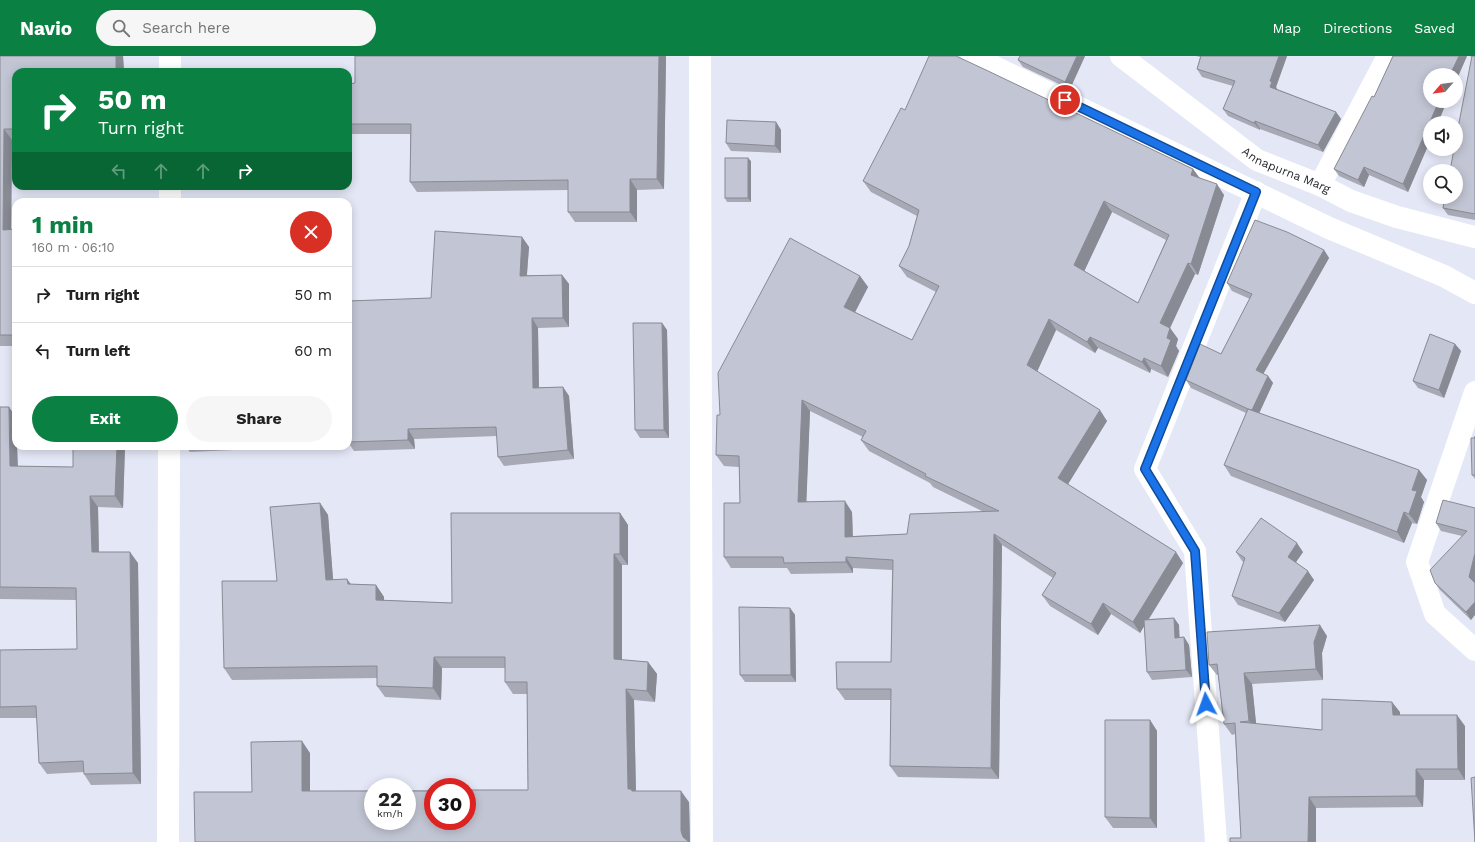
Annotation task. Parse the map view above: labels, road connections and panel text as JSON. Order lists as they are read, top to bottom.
{
  "streets": {
    "street": ["Annapurna Marg"]
  },
  "north": "bottom left",
  "page": {
    "header": "Navio",
    "search": "Search here",
    "nav": ["Map", "Directions", "Saved"],
    "turn": ["50 m", "Turn right"],
    "heading": ["1 min", "160 m · 06:10"],
    "list": [
      {
        "name": "Turn right",
        "value": "50 m"
      },
      {
        "name": "Turn left",
        "value": "60 m"
      }
    ],
    "buttons": ["Exit", "Share"],
    "speed": "22 km/h",
    "limit": "30"
  }
}
